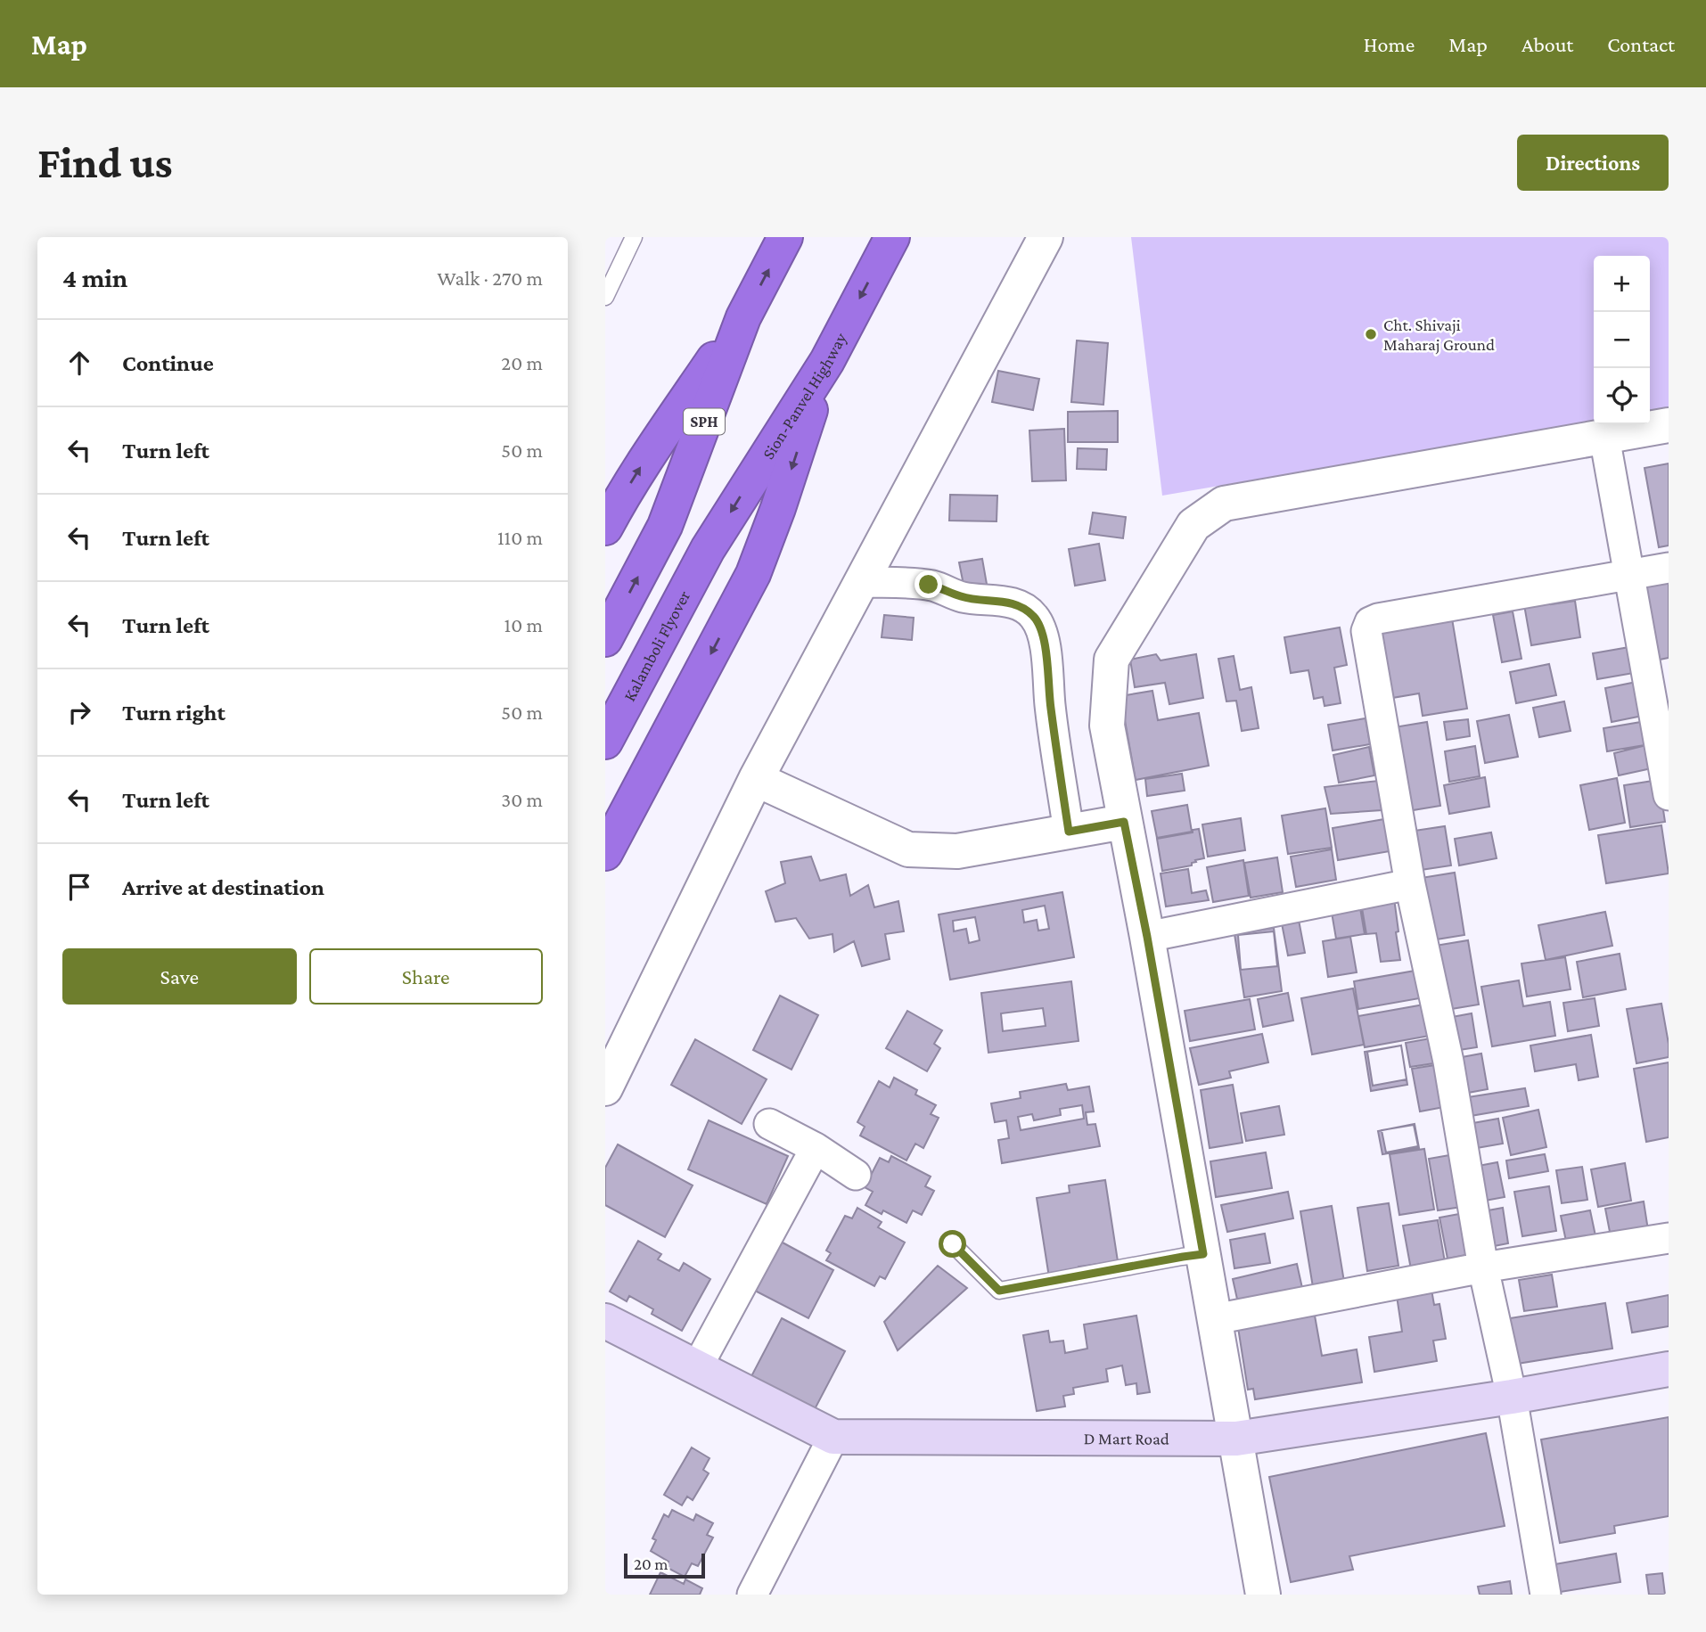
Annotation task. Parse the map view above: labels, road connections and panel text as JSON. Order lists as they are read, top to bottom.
{
  "streets": {
    "highway": ["Sion-Panvel Highway", "SPH", "Kalamboli Flyover"],
    "main road": ["D Mart Road"]
  },
  "crossings": [
    ["Sion-Panvel Highway", "Kalamboli Flyover"]
  ],
  "places": ["Cht. Shivaji Maharaj Ground"],
  "scale_bar": "20 m",
  "page": {
    "header": "Map",
    "nav": [
      "Home",
      "Map",
      "About",
      "Contact"
    ],
    "buttons": [
      "Directions",
      ["Save", "Share"]
    ],
    "title": "Find us",
    "heading": ["4 min", "Walk · 270 m"],
    "map_buttons": ["+", "−"],
    "list": [
      ["Continue", "20 m"],
      ["Turn left", "50 m"],
      ["Turn left", "110 m"],
      ["Turn left", "10 m"],
      ["Turn right", "50 m"],
      ["Turn left", "30 m"],
      "Arrive at destination"
    ],
    "scale": "20 m"
  }
}
